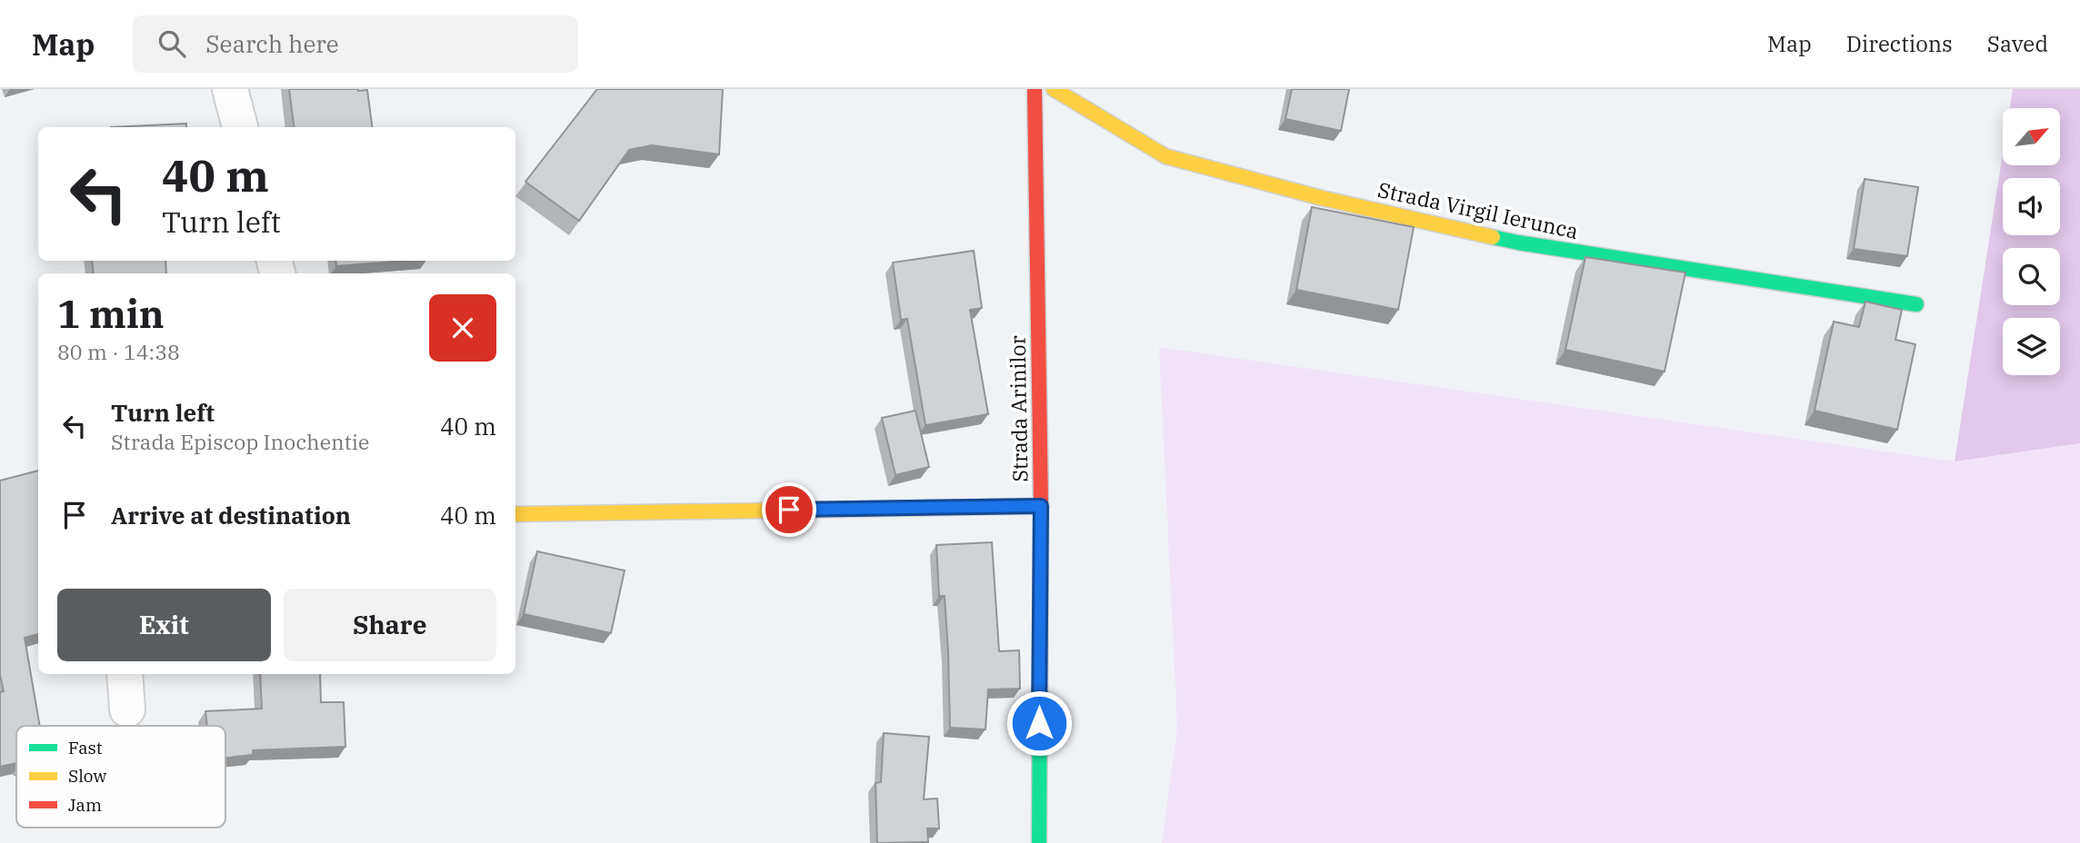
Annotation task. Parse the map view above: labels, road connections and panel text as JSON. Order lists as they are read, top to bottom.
{
  "streets": {
    "street": ["Strada Virgil Ierunca", "Strada Arinilor"]
  },
  "legend": ["Fast", "Slow", "Jam"],
  "north": "top right",
  "page": {
    "header": "Map",
    "search": "Search here",
    "nav": ["Map", "Directions", "Saved"],
    "turn": ["40 m", "Turn left"],
    "heading": ["1 min", "80 m · 14:38"],
    "list": [
      {
        "name": "Turn left",
        "note": "Strada Episcop Inochentie",
        "value": "40 m"
      },
      {
        "name": "Arrive at destination",
        "value": "40 m"
      }
    ],
    "buttons": ["Exit", "Share"]
  }
}
